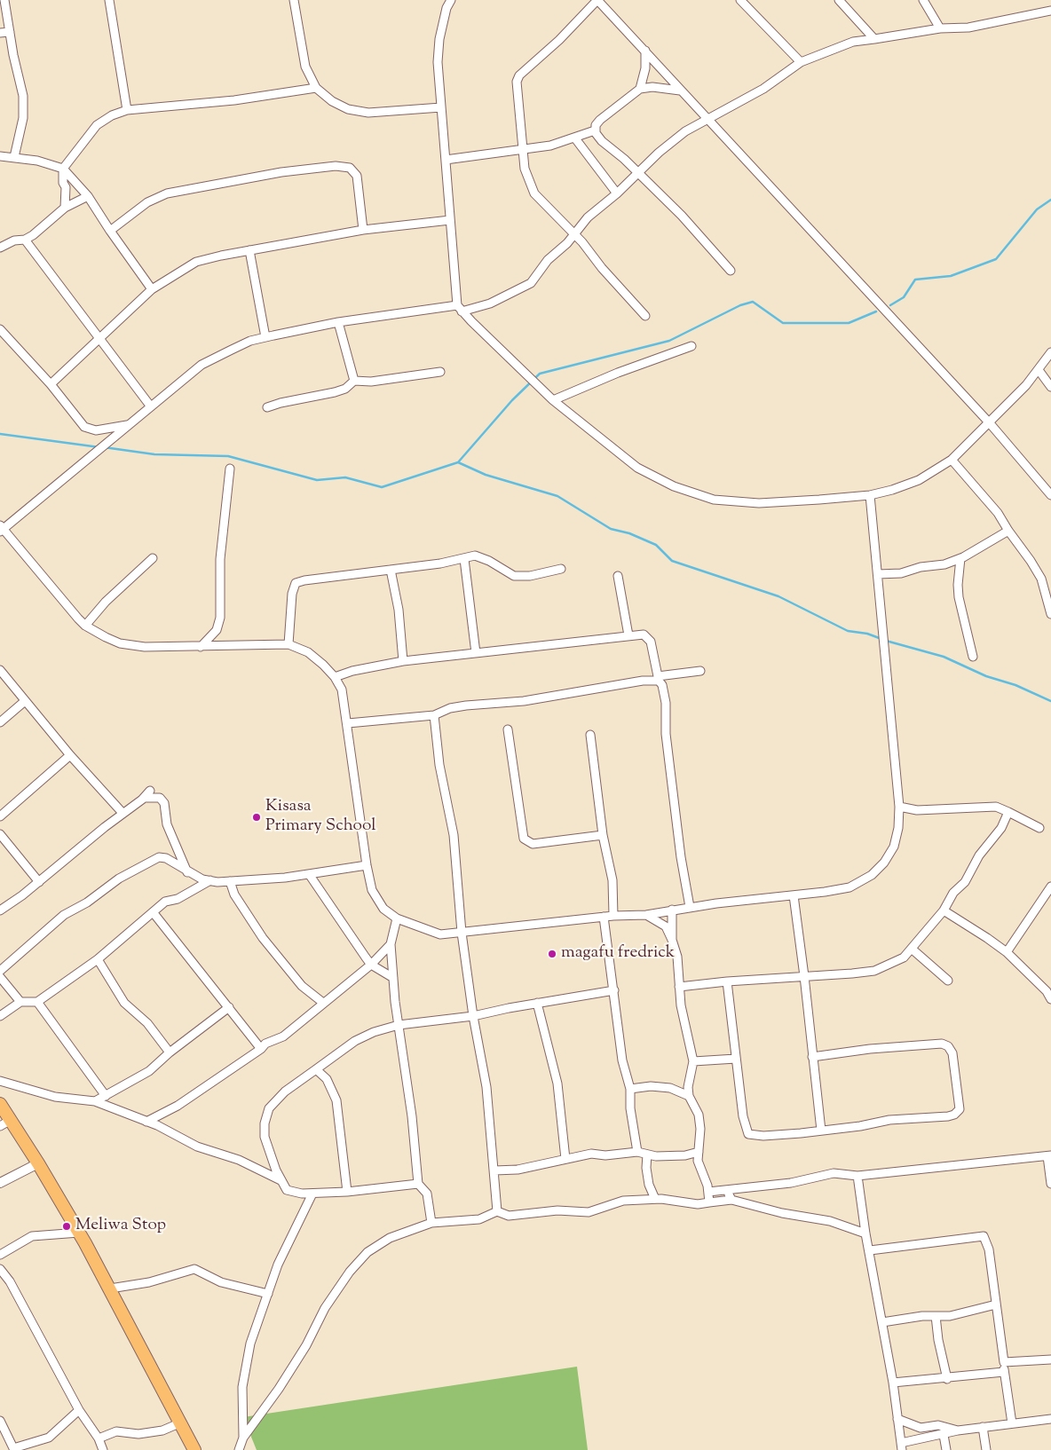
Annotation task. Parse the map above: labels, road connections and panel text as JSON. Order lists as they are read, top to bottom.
{
  "places": ["Kisasa Primary School", "magafu fredrick", "Meliwa Stop"]
}
